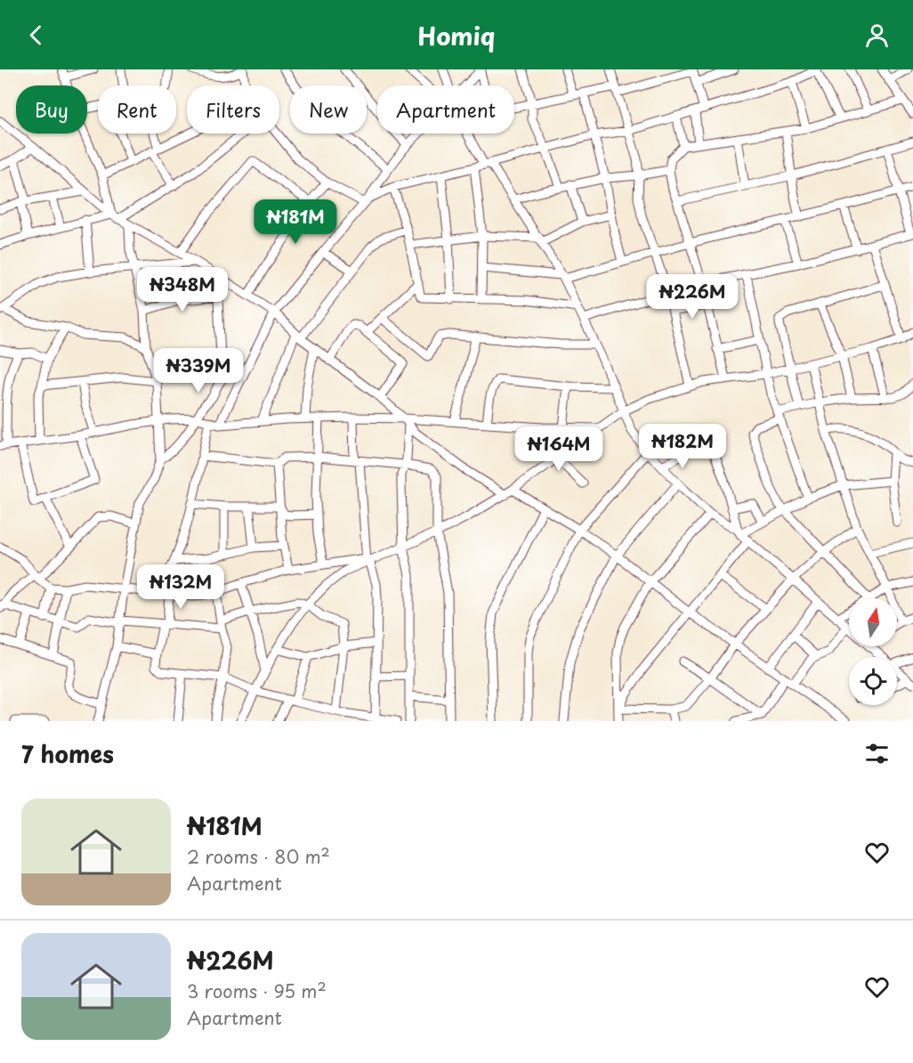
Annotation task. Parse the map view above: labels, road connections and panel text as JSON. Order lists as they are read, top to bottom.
{
  "north": "top",
  "page": {
    "header": "Homiq",
    "chip": [
      "Buy",
      "Rent",
      "Filters",
      "New",
      "Apartment"
    ],
    "price": [
      "₦181M",
      "₦348M",
      "₦226M",
      "₦339M",
      "₦182M",
      "₦164M",
      "₦132M"
    ],
    "heading": "7 homes",
    "list": [
      {
        "name": "₦181M",
        "note": "2 rooms · 80 m² · Apartment"
      },
      {
        "name": "₦226M",
        "note": "3 rooms · 95 m² · Apartment"
      }
    ]
  }
}
